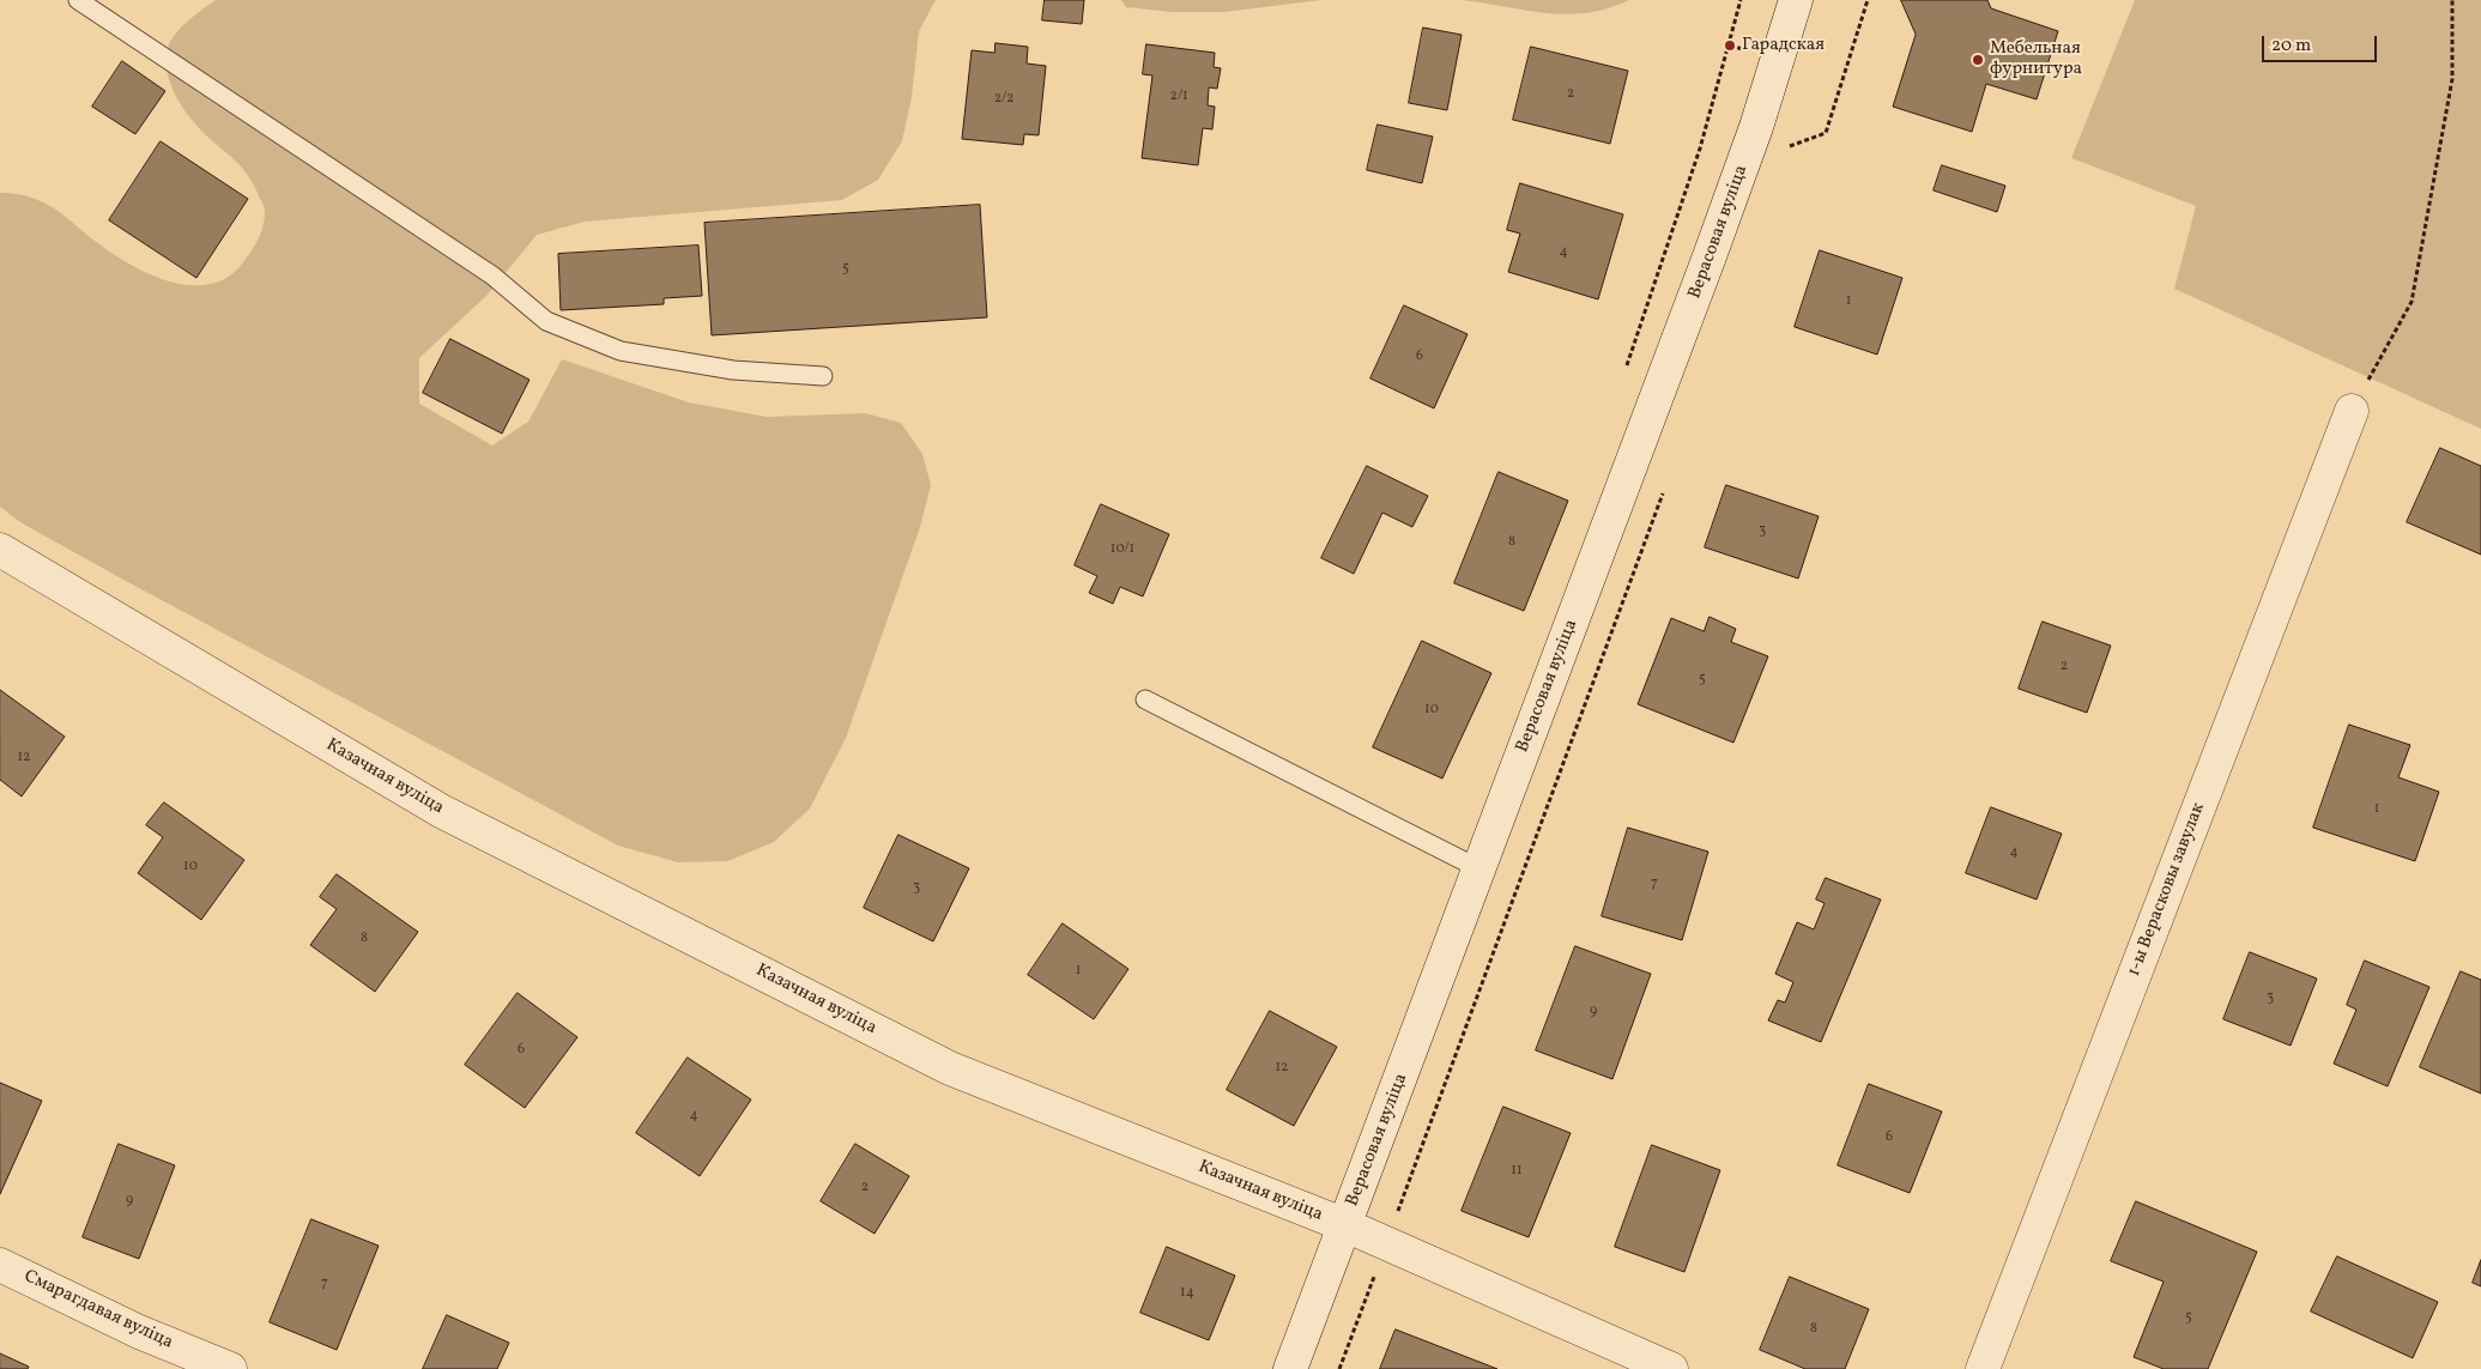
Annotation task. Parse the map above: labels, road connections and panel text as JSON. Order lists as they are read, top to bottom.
{
  "streets": {
    "street": [
      "Верасовая вуліца",
      "Казачная вуліца",
      "1-ы Верасковы завулак",
      "Смарагдавая вуліца"
    ]
  },
  "crossings": [
    ["Верасовая вуліца", "Казачная вуліца"]
  ],
  "places": ["Гарадская", "Мебельная фурнитура"],
  "house_numbers": [
    "2",
    "2/1",
    "2/2",
    "4",
    "5",
    "1",
    "6",
    "3",
    "8",
    "10/1",
    "2",
    "5",
    "10",
    "12",
    "1",
    "4",
    "10",
    "7",
    "3",
    "8",
    "1",
    "3",
    "9",
    "6",
    "12",
    "4",
    "6",
    "11",
    "2",
    "9",
    "7",
    "14",
    "5",
    "8"
  ],
  "scale_bar": "20 m"
}
